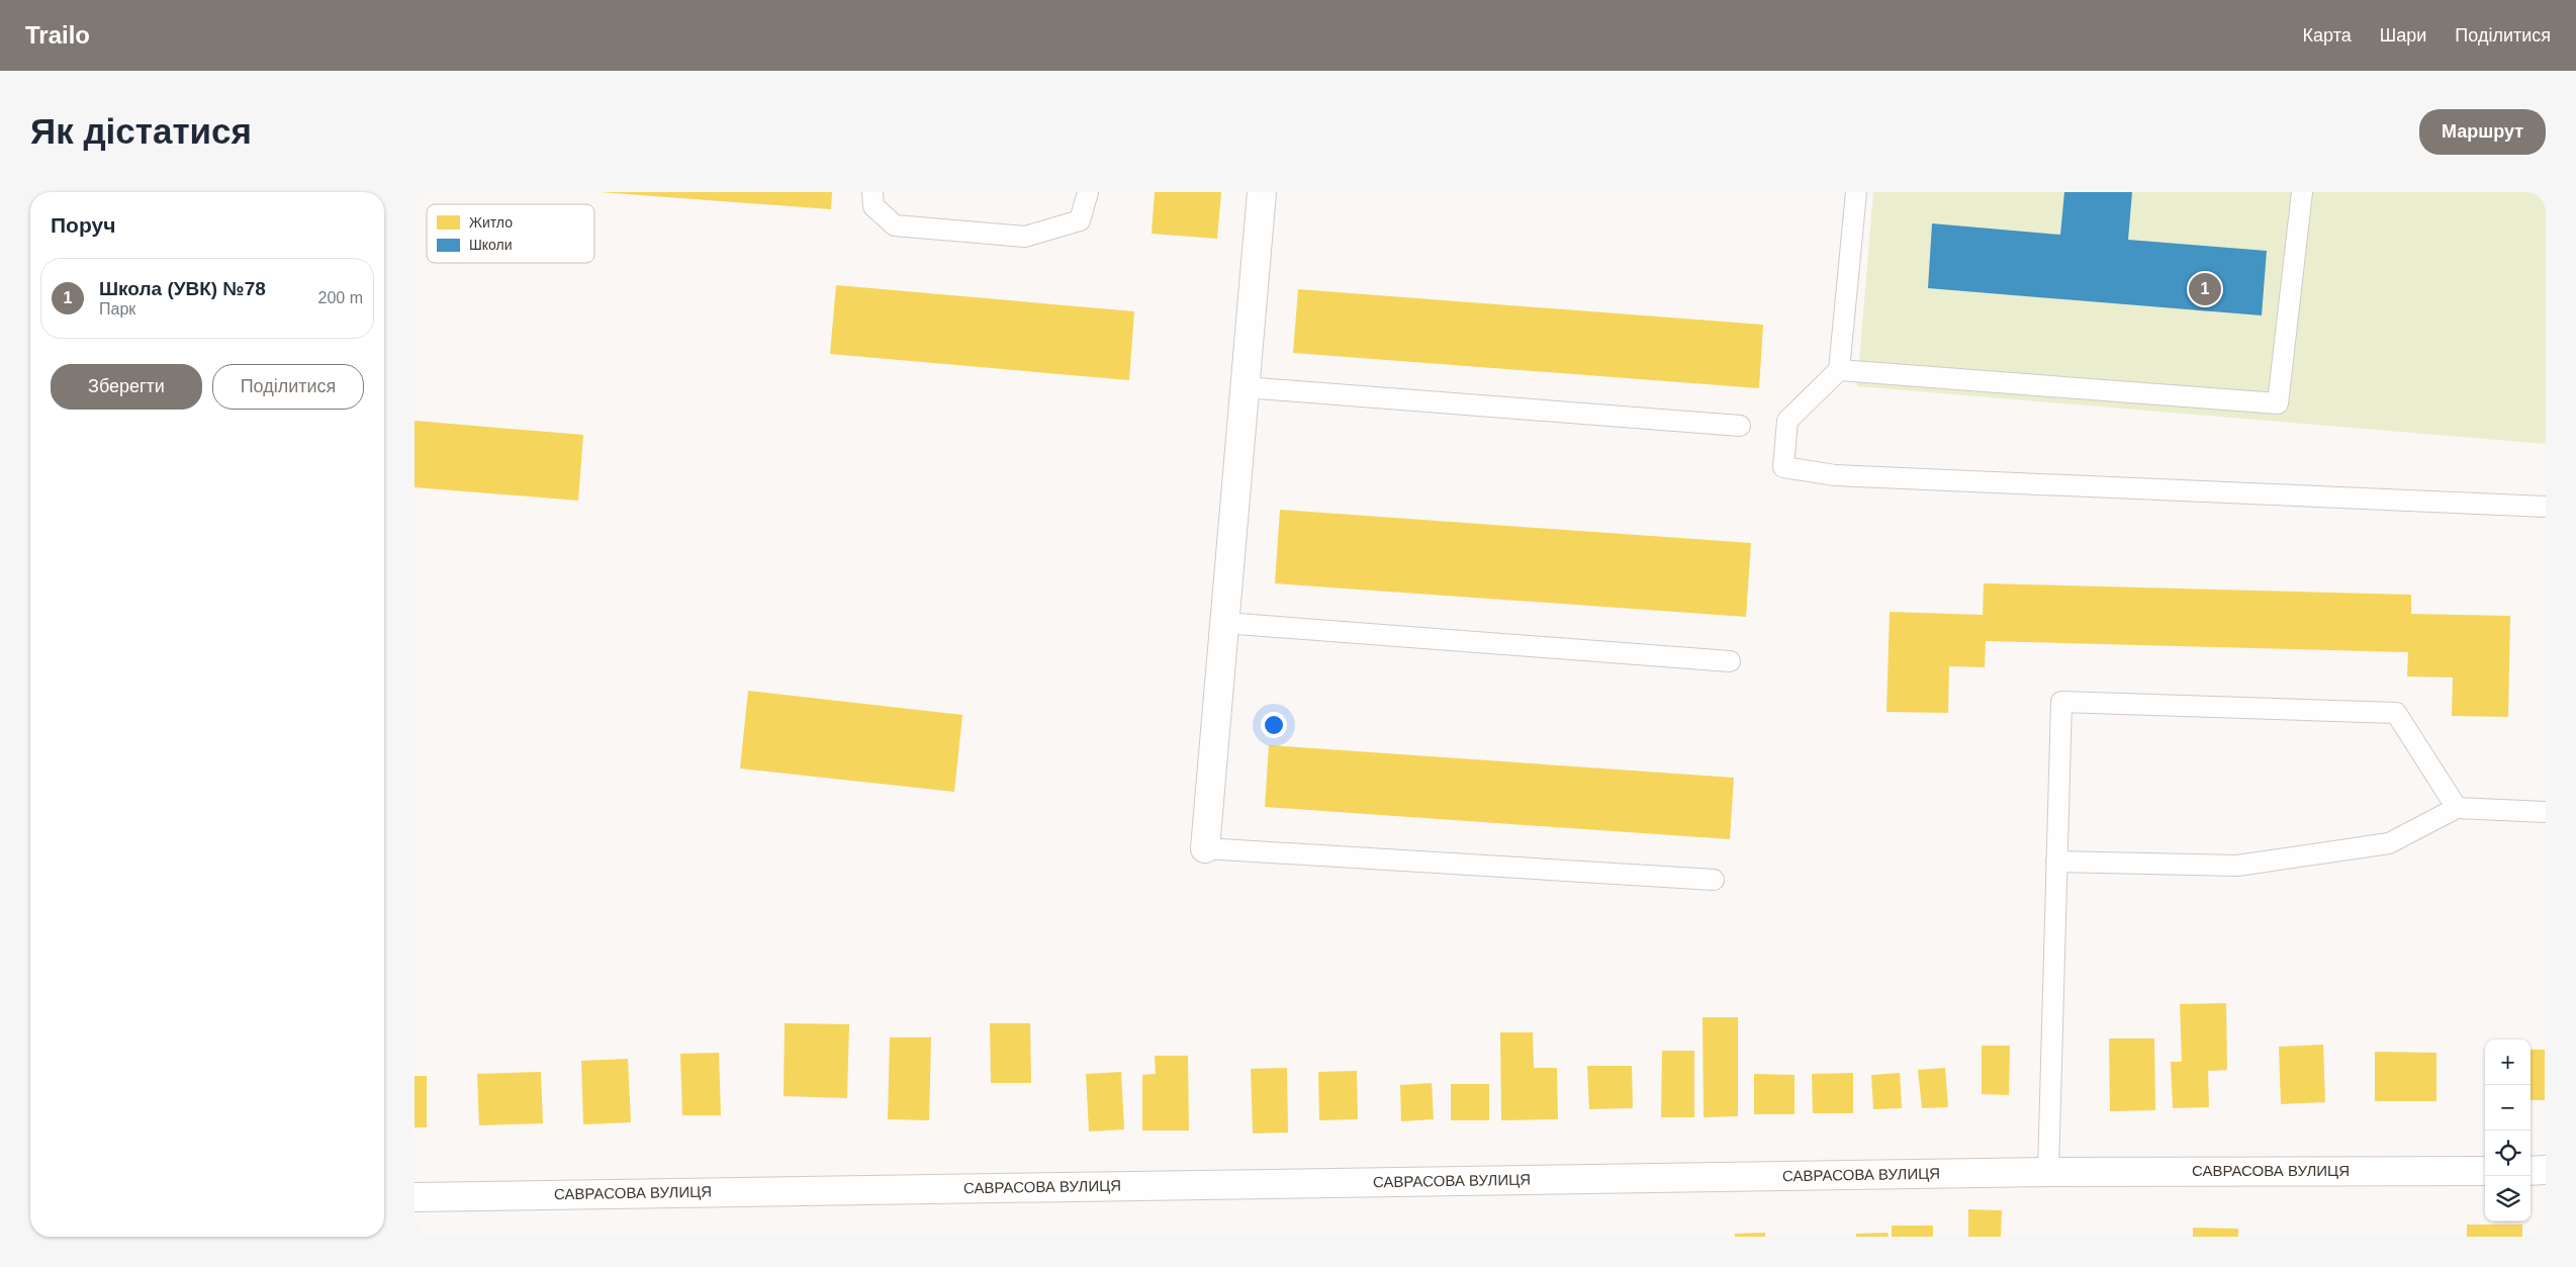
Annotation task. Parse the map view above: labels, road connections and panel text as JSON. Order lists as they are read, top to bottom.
{
  "streets": {
    "street": ["САВРАСОВА ВУЛИЦЯ"]
  },
  "legend": ["Житло", "Школи"],
  "page": {
    "header": "Trailo",
    "nav": ["Карта", "Шари", "Поділитися"],
    "buttons": [
      "Маршрут",
      ["Зберегти", "Поділитися"]
    ],
    "title": "Як дістатися",
    "heading": "Поруч",
    "list": [
      {
        "mark": "1",
        "name": "Школа (УВК) №78",
        "note": "Парк",
        "value": "200 m"
      }
    ],
    "pins": "1",
    "map_buttons": ["+", "−"]
  }
}
